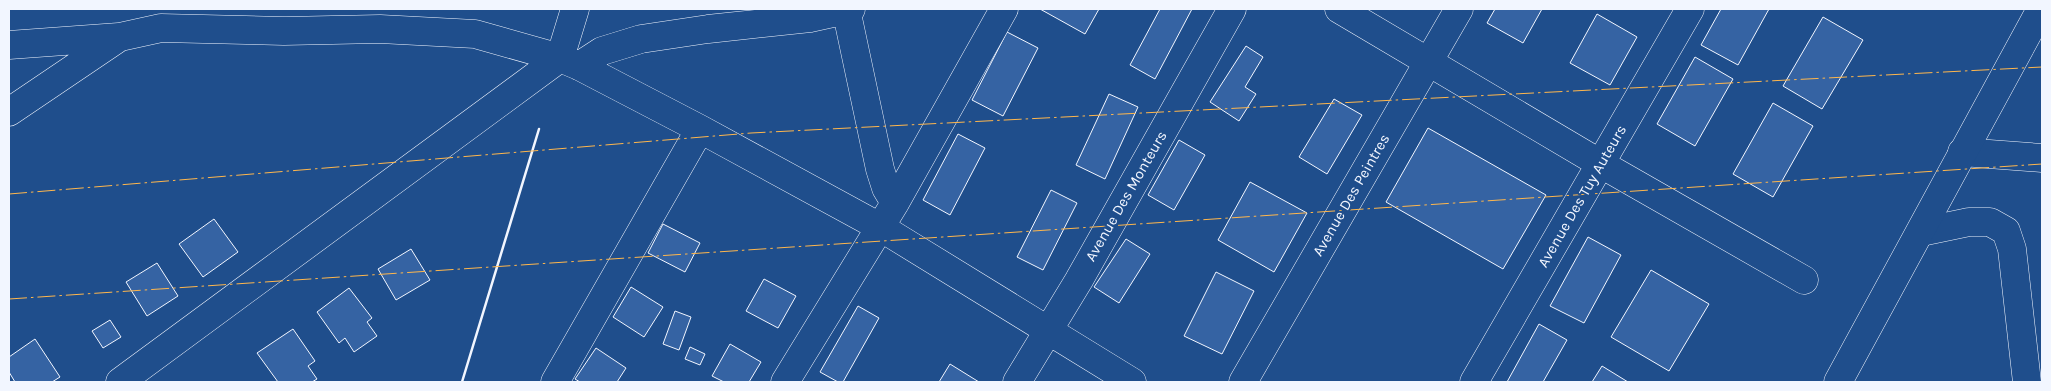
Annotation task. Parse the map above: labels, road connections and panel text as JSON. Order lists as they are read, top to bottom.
{
  "streets": {
    "street": ["Avenue Des Peintres", "Avenue Des Monteurs", "Avenue Des Tuy Auteurs"]
  }
}
